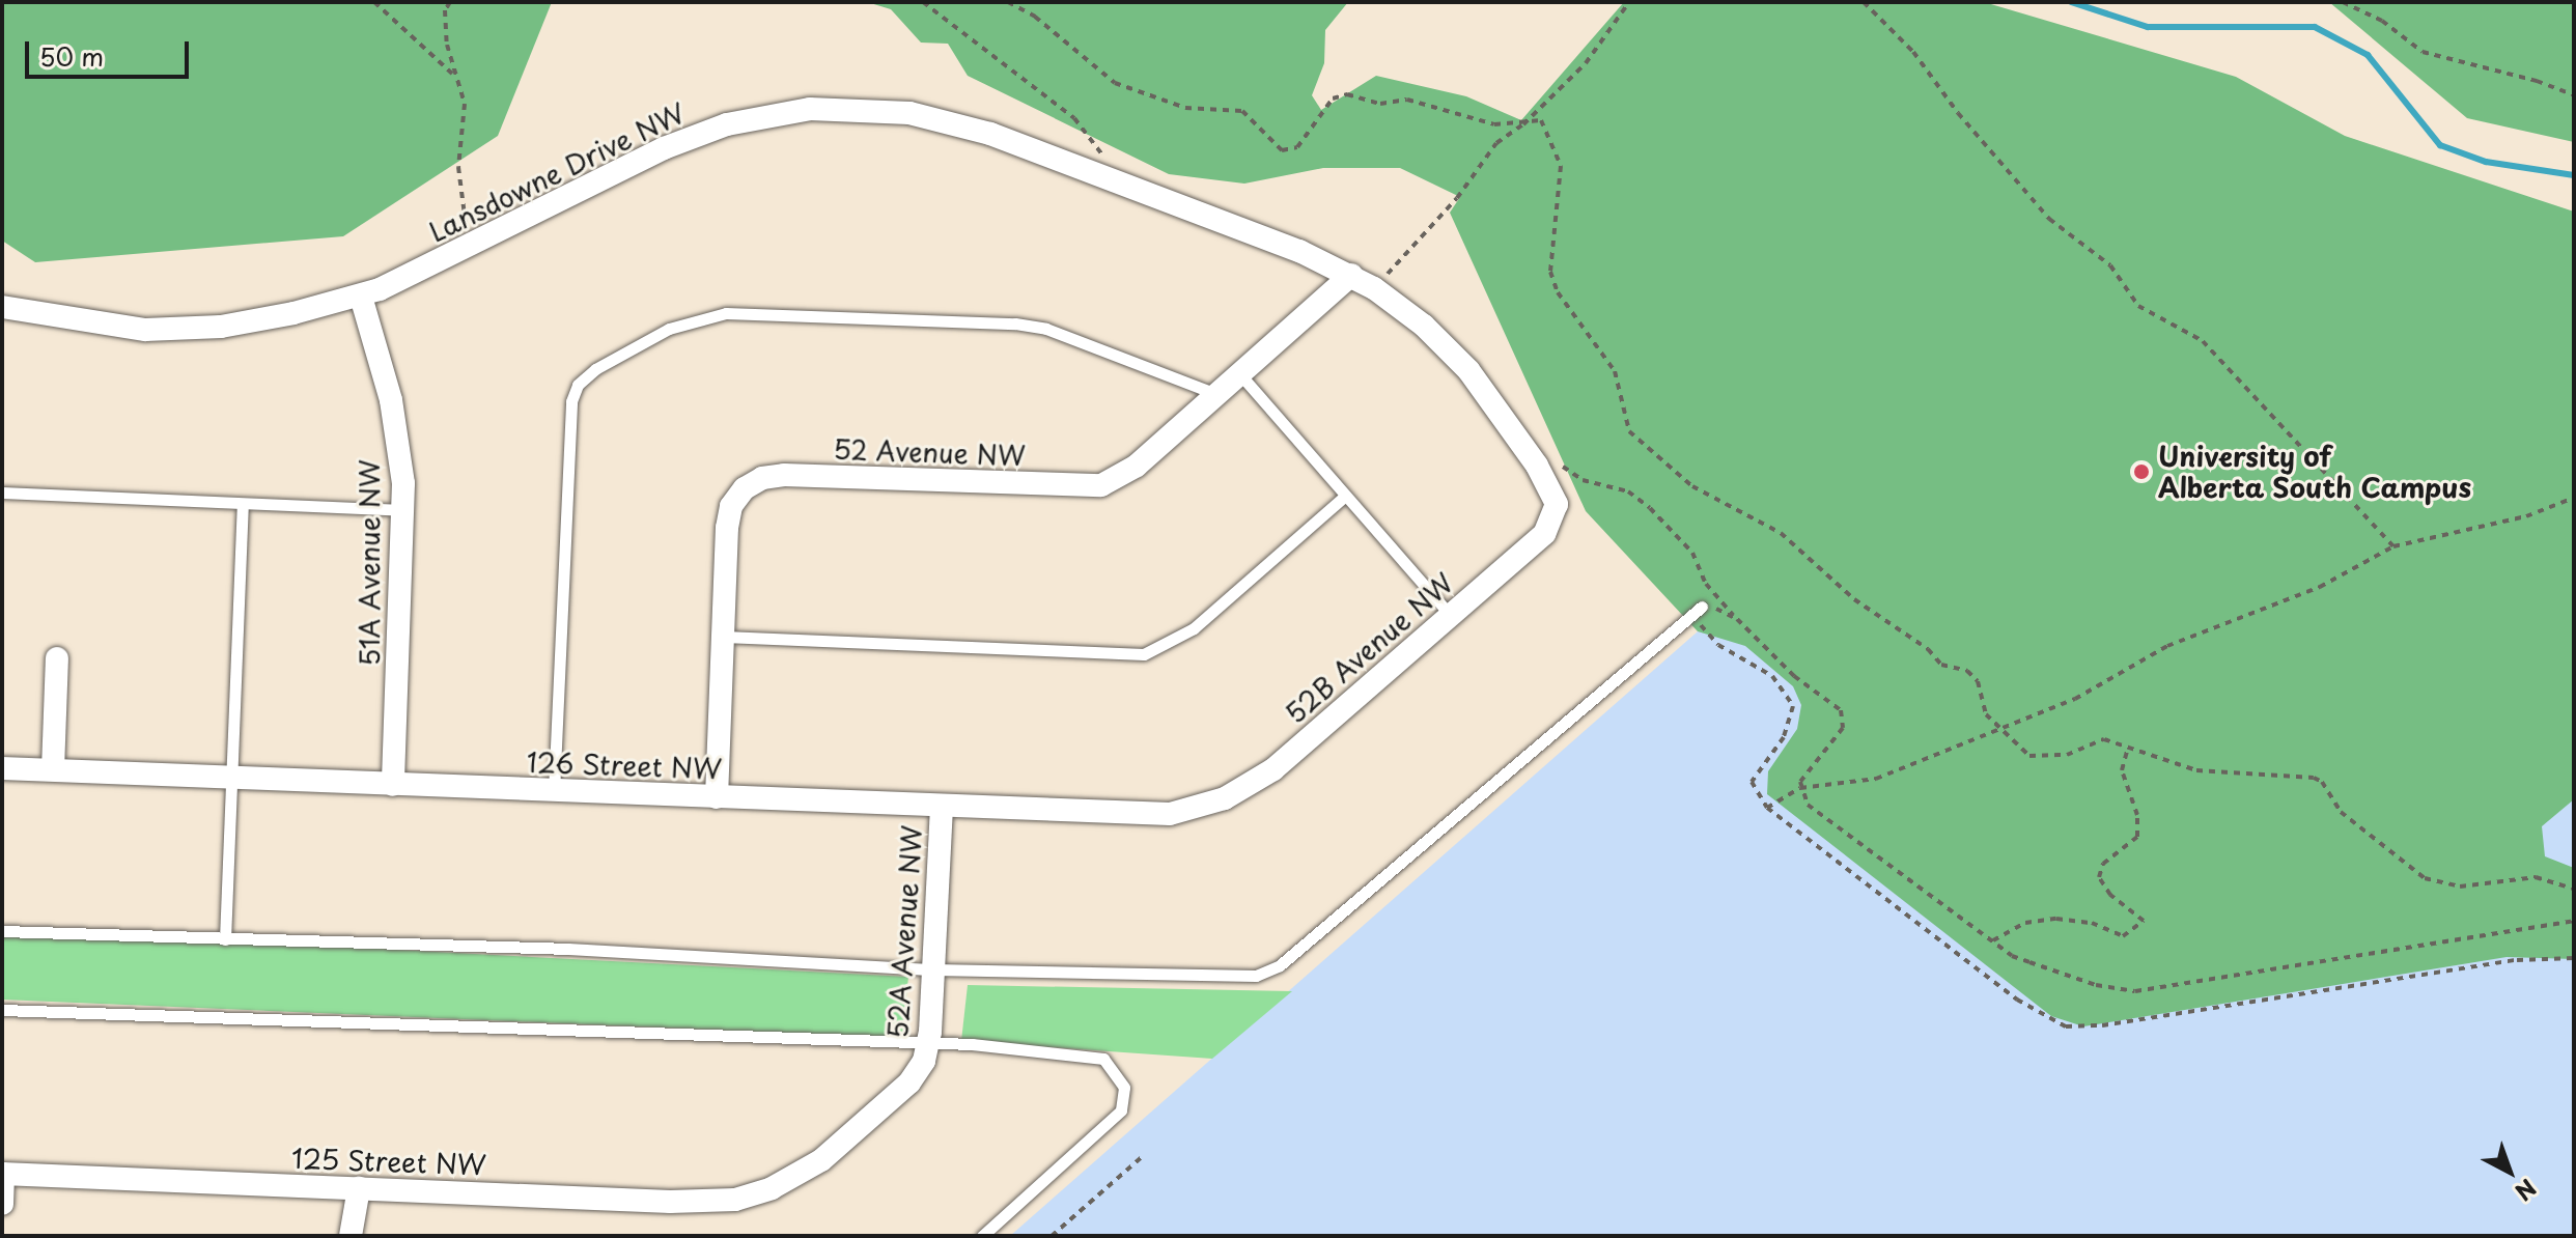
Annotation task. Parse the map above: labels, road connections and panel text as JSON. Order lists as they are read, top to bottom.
{
  "streets": {
    "street": [
      "Lansdowne Drive NW",
      "52 Avenue NW",
      "51A Avenue NW",
      "52B Avenue NW",
      "126 Street NW",
      "52A Avenue NW",
      "125 Street NW"
    ]
  },
  "crossings": [
    ["Lansdowne Drive NW", "52 Avenue NW"],
    ["Lansdowne Drive NW", "51A Avenue NW"],
    ["Lansdowne Drive NW", "52B Avenue NW"],
    ["52 Avenue NW", "126 Street NW"],
    ["51A Avenue NW", "126 Street NW"],
    ["52B Avenue NW", "126 Street NW"],
    ["126 Street NW", "52A Avenue NW"],
    ["52A Avenue NW", "125 Street NW"]
  ],
  "places": ["University of Alberta South Campus"],
  "scale_bar": "50 m",
  "north": "bottom right"
}
